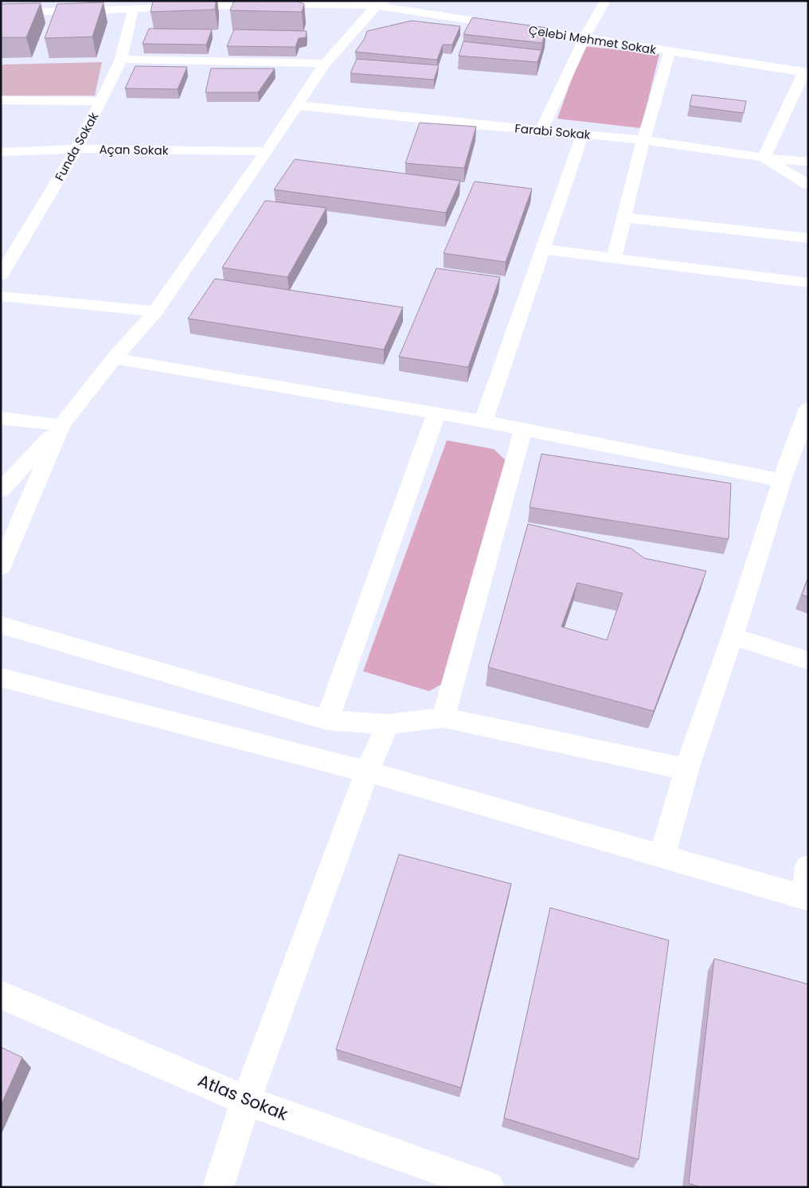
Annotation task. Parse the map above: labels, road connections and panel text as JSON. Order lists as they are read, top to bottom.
{
  "streets": {
    "street": [
      "Çelebi Mehmet Sokak",
      "Farabi Sokak",
      "Funda Sokak",
      "Açan Sokak",
      "Atlas Sokak"
    ]
  },
  "crossings": [
    ["Çelebi Mehmet Sokak", "Funda Sokak"],
    ["Funda Sokak", "Açan Sokak"]
  ]
}
